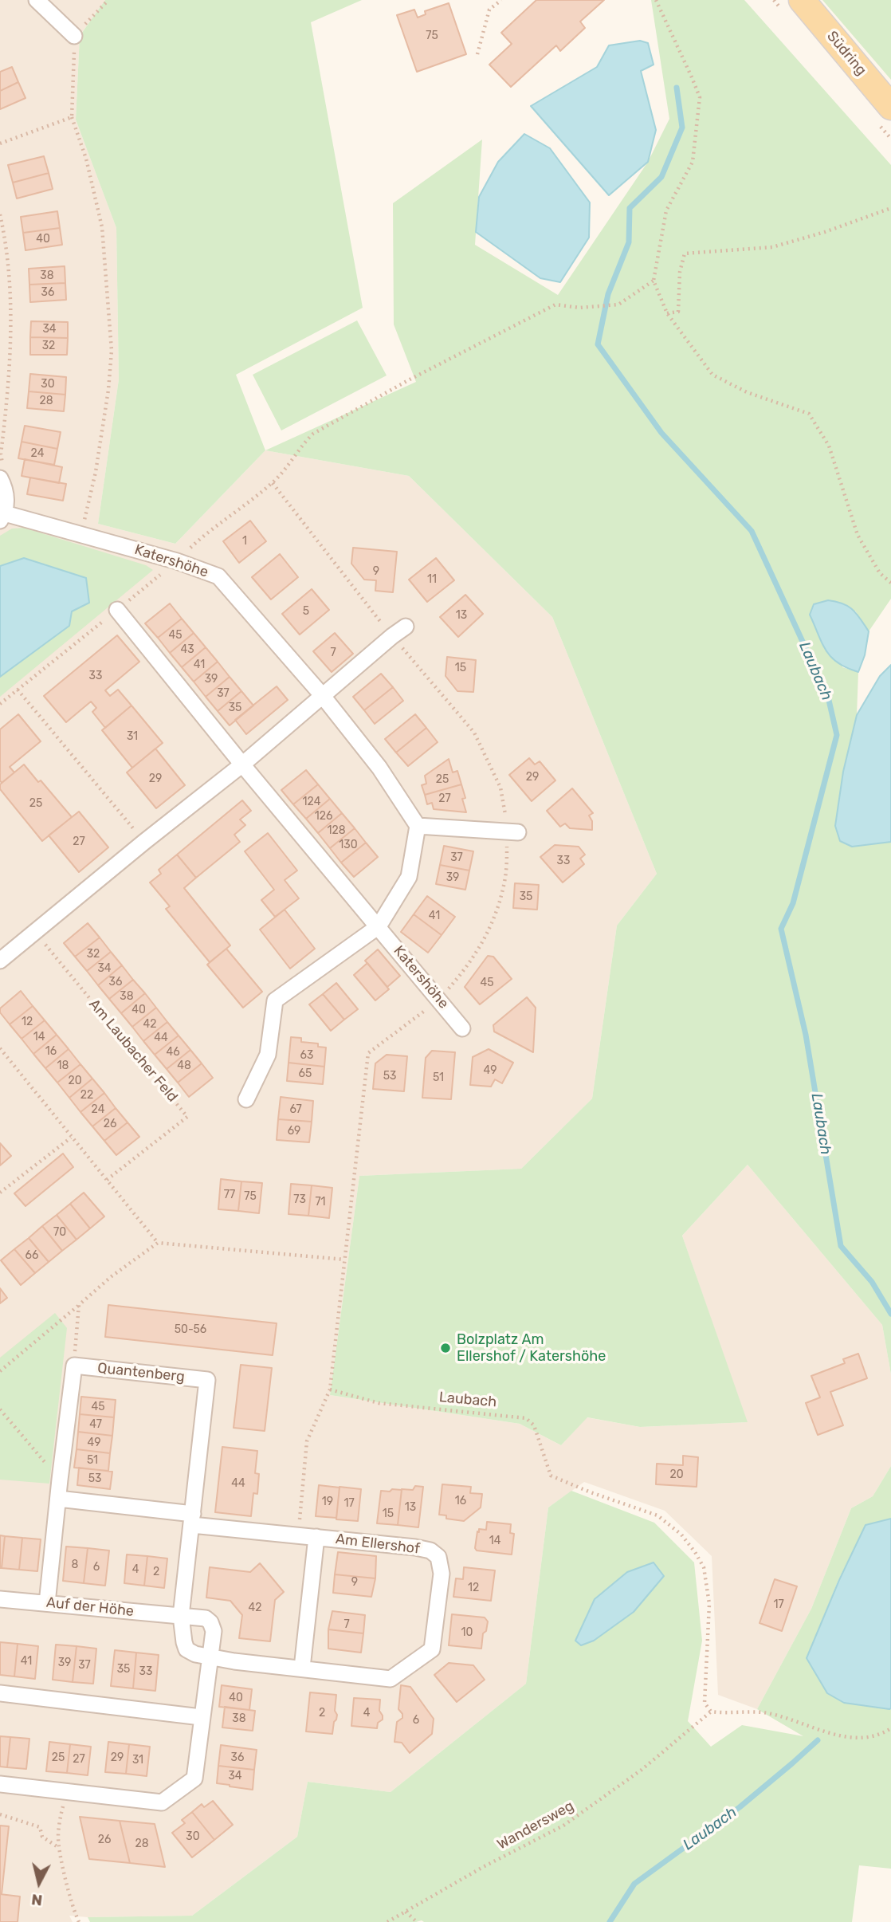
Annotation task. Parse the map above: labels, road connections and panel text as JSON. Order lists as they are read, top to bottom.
{
  "streets": {
    "main road": ["Südring"],
    "street": [
      "Katershöhe",
      "Quantenberg",
      "Am Ellershof",
      "Auf der Höhe"
    ],
    "path": ["Am Laubacher Feld", "Laubach", "Wandersweg"]
  },
  "crossings": [
    ["Quantenberg", "Am Ellershof"],
    ["Quantenberg", "Auf der Höhe"],
    ["Laubach", "Wandersweg"]
  ],
  "water": ["Laubach"],
  "places": ["Bolzplatz Am Ellershof / Katershöhe"],
  "house_numbers": [
    "75",
    "40",
    "38",
    "36",
    "34",
    "32",
    "30",
    "28",
    "24",
    "1",
    "9",
    "11",
    "5",
    "13",
    "45",
    "43",
    "7",
    "41",
    "15",
    "33",
    "39",
    "37",
    "35",
    "31",
    "29",
    "29",
    "25",
    "27",
    "124",
    "25",
    "126",
    "128",
    "27",
    "130",
    "37",
    "33",
    "39",
    "35",
    "41",
    "32",
    "34",
    "36",
    "45",
    "38",
    "40",
    "12",
    "42",
    "14",
    "44",
    "16",
    "46",
    "63",
    "18",
    "48",
    "49",
    "65",
    "53",
    "51",
    "20",
    "22",
    "24",
    "67",
    "26",
    "69",
    "77",
    "75",
    "73",
    "71",
    "70",
    "66",
    "50-56",
    "45",
    "47",
    "49",
    "51",
    "20",
    "53",
    "44",
    "16",
    "19",
    "17",
    "13",
    "15",
    "14",
    "8",
    "6",
    "4",
    "2",
    "9",
    "12",
    "17",
    "42",
    "7",
    "10",
    "41",
    "39",
    "37",
    "35",
    "33",
    "40",
    "2",
    "4",
    "38",
    "6",
    "25",
    "29",
    "36",
    "27",
    "31",
    "34",
    "30",
    "26",
    "28"
  ],
  "north": "bottom"
}
